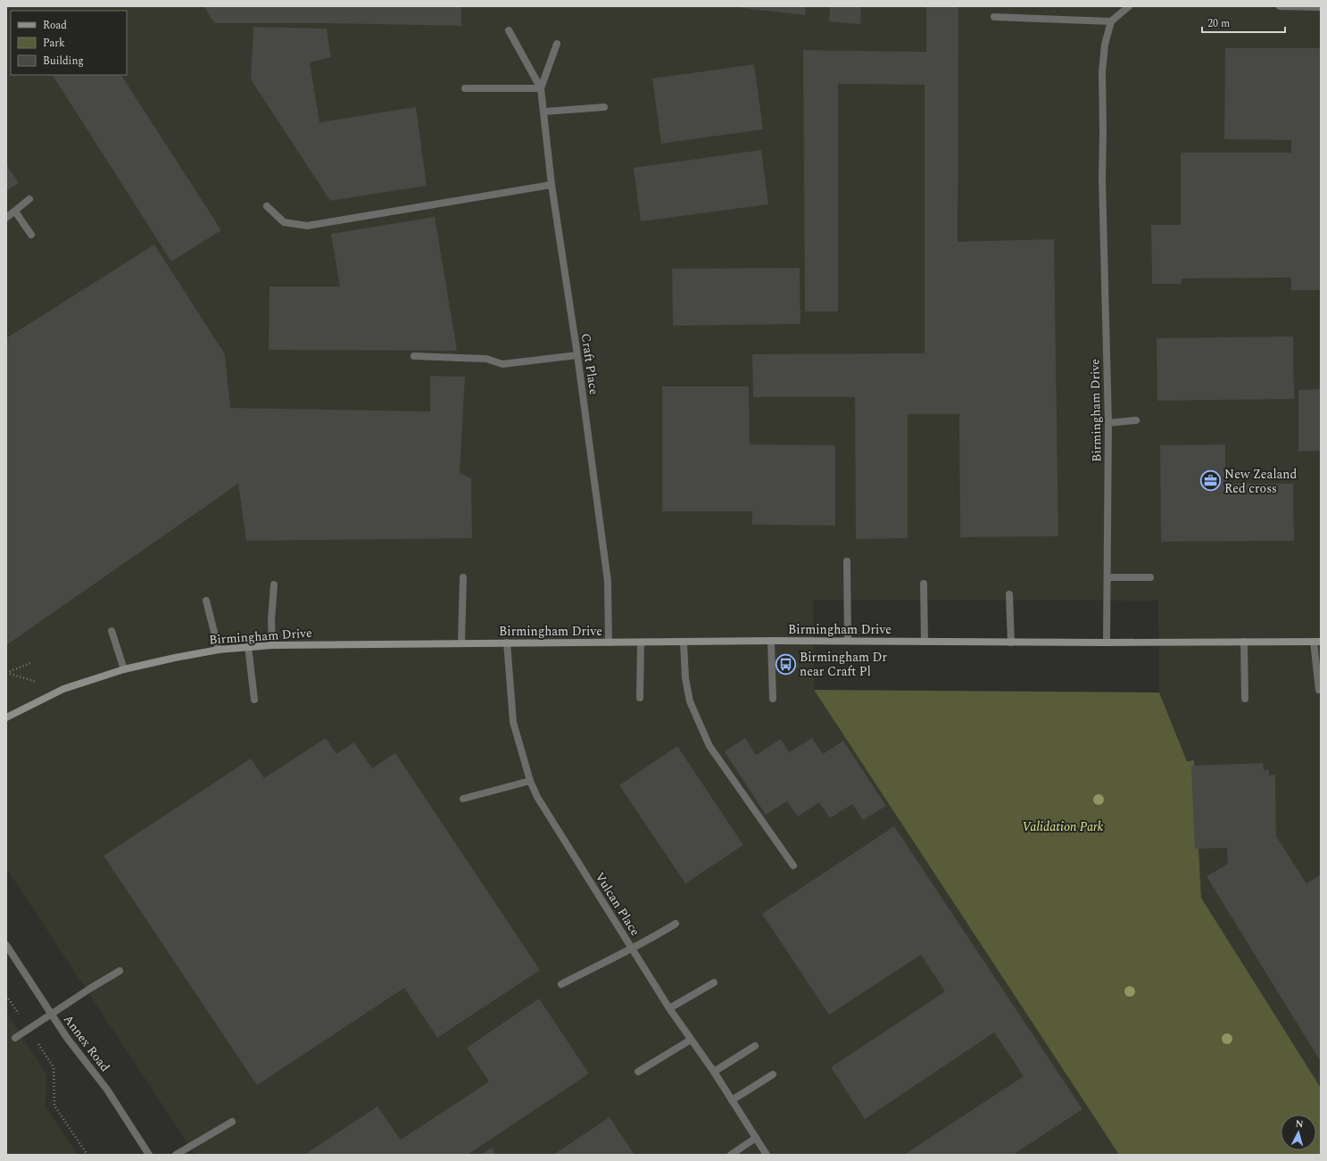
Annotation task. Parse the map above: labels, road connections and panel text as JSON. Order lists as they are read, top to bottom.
{
  "streets": {
    "main road": ["Birmingham Drive"],
    "street": ["Craft Place", "Vulcan Place", "Annex Road"]
  },
  "crossings": [
    ["Craft Place", "Birmingham Drive"],
    ["Birmingham Drive", "Vulcan Place"]
  ],
  "parks": ["Validation Park"],
  "places": {
    "office": ["New Zealand Red cross"],
    "bus stop": ["Birmingham Dr near Craft Pl"]
  },
  "legend": ["Road", "Park", "Building"],
  "scale_bar": "20 m",
  "north": "top"
}
